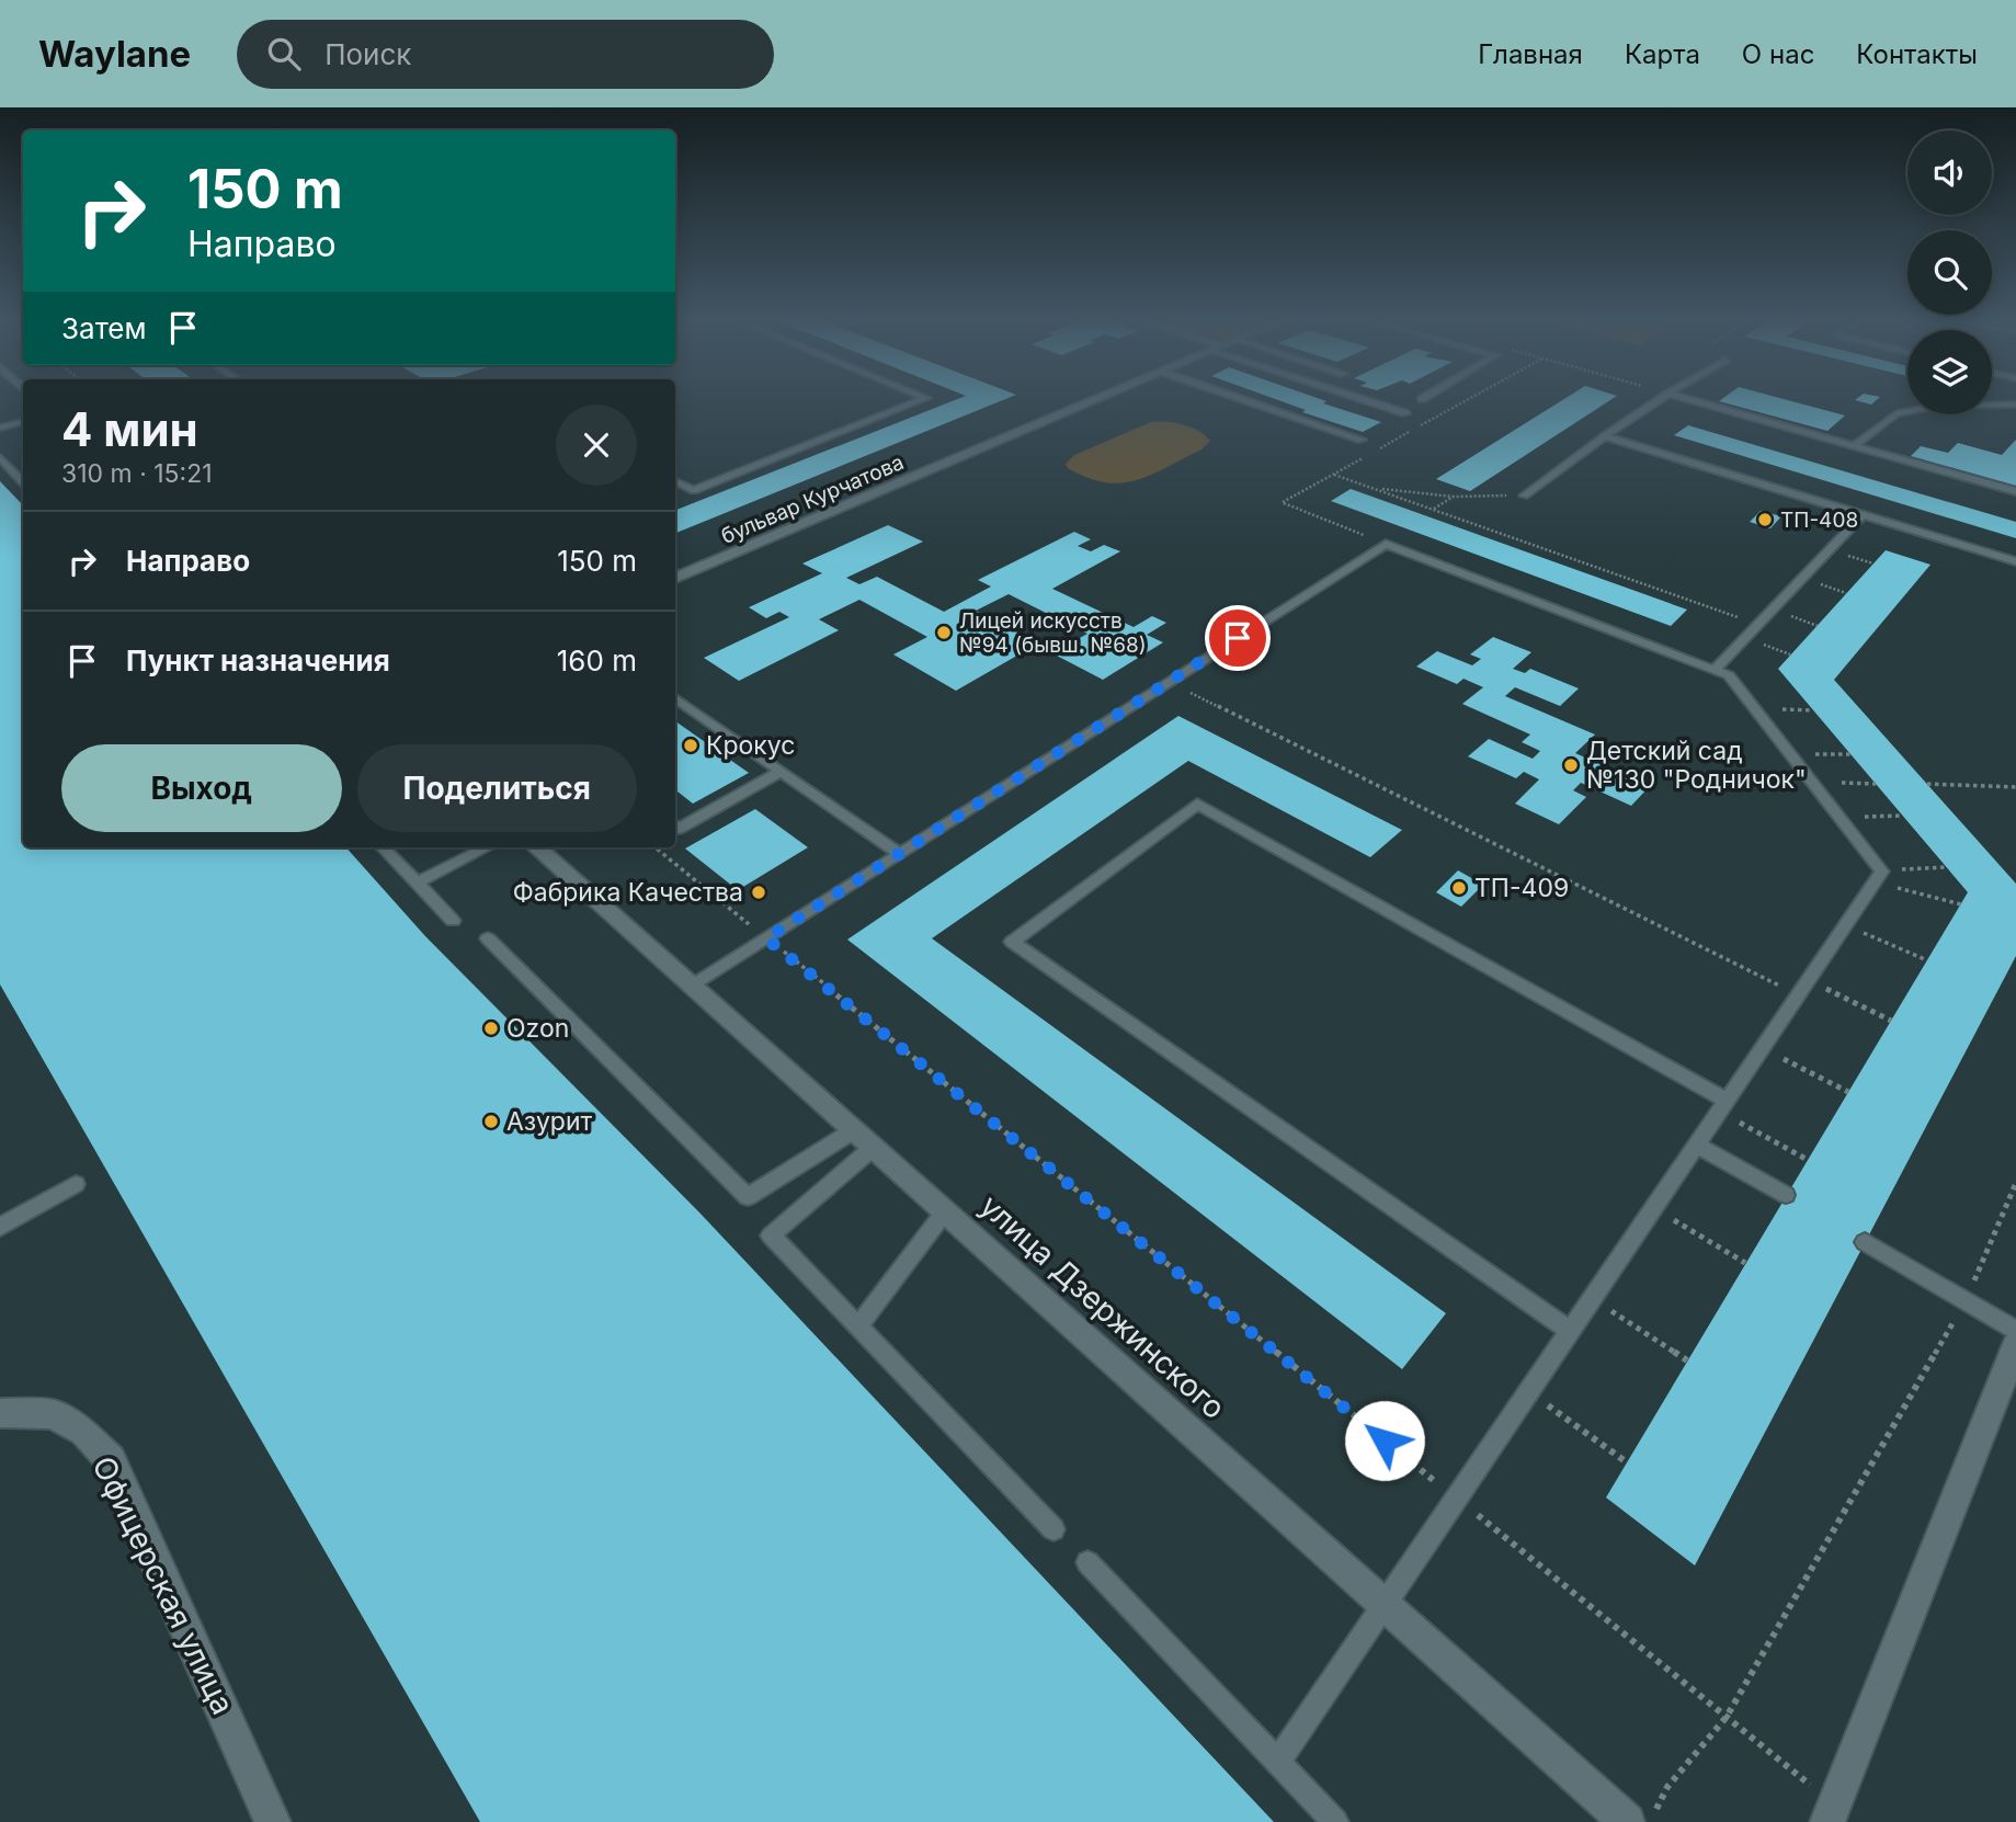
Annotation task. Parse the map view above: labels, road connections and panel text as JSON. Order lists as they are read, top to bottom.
{
  "streets": {
    "street": ["бульвар Курчатова", "улица Дзержинского", "Офицерская улица"]
  },
  "places": [
    "ТП-408",
    "Лицей искусств №94 (бывш. №68)",
    "Крокус",
    "Детский сад №130 \"Родничок\"",
    "ТП-409",
    "Фабрика Качества",
    "Ozon",
    "Азурит"
  ],
  "page": {
    "header": "Waylane",
    "search": "Поиск",
    "nav": [
      "Главная",
      "Карта",
      "О нас",
      "Контакты"
    ],
    "turn": ["150 m", "Направо"],
    "then": "Затем",
    "heading": ["4 мин", "310 m · 15:21"],
    "list": [
      {
        "name": "Направо",
        "value": "150 m"
      },
      {
        "name": "Пункт назначения",
        "value": "160 m"
      }
    ],
    "buttons": ["Выход", "Поделиться"]
  }
}
